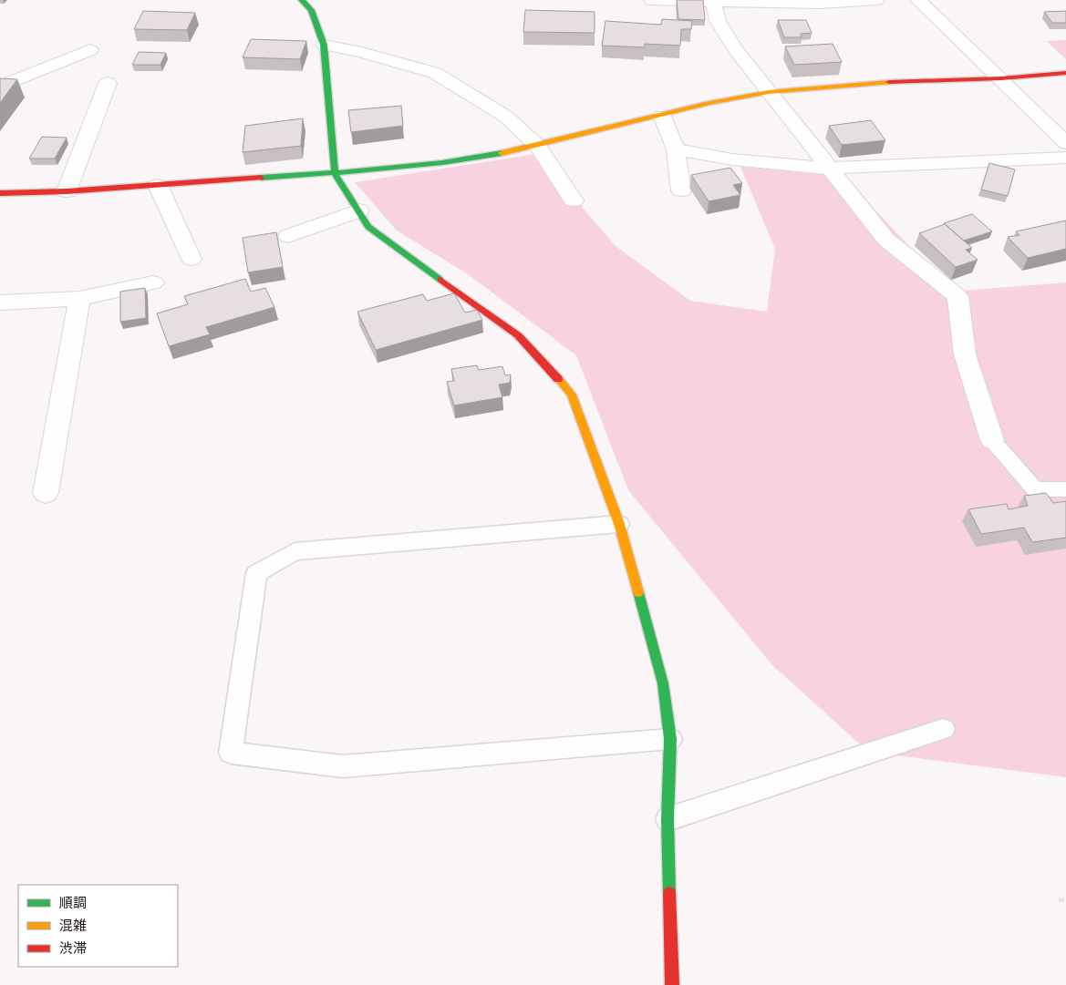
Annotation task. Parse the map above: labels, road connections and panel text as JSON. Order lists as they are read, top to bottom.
{
  "legend": ["順調", "混雑", "渋滞"]
}
